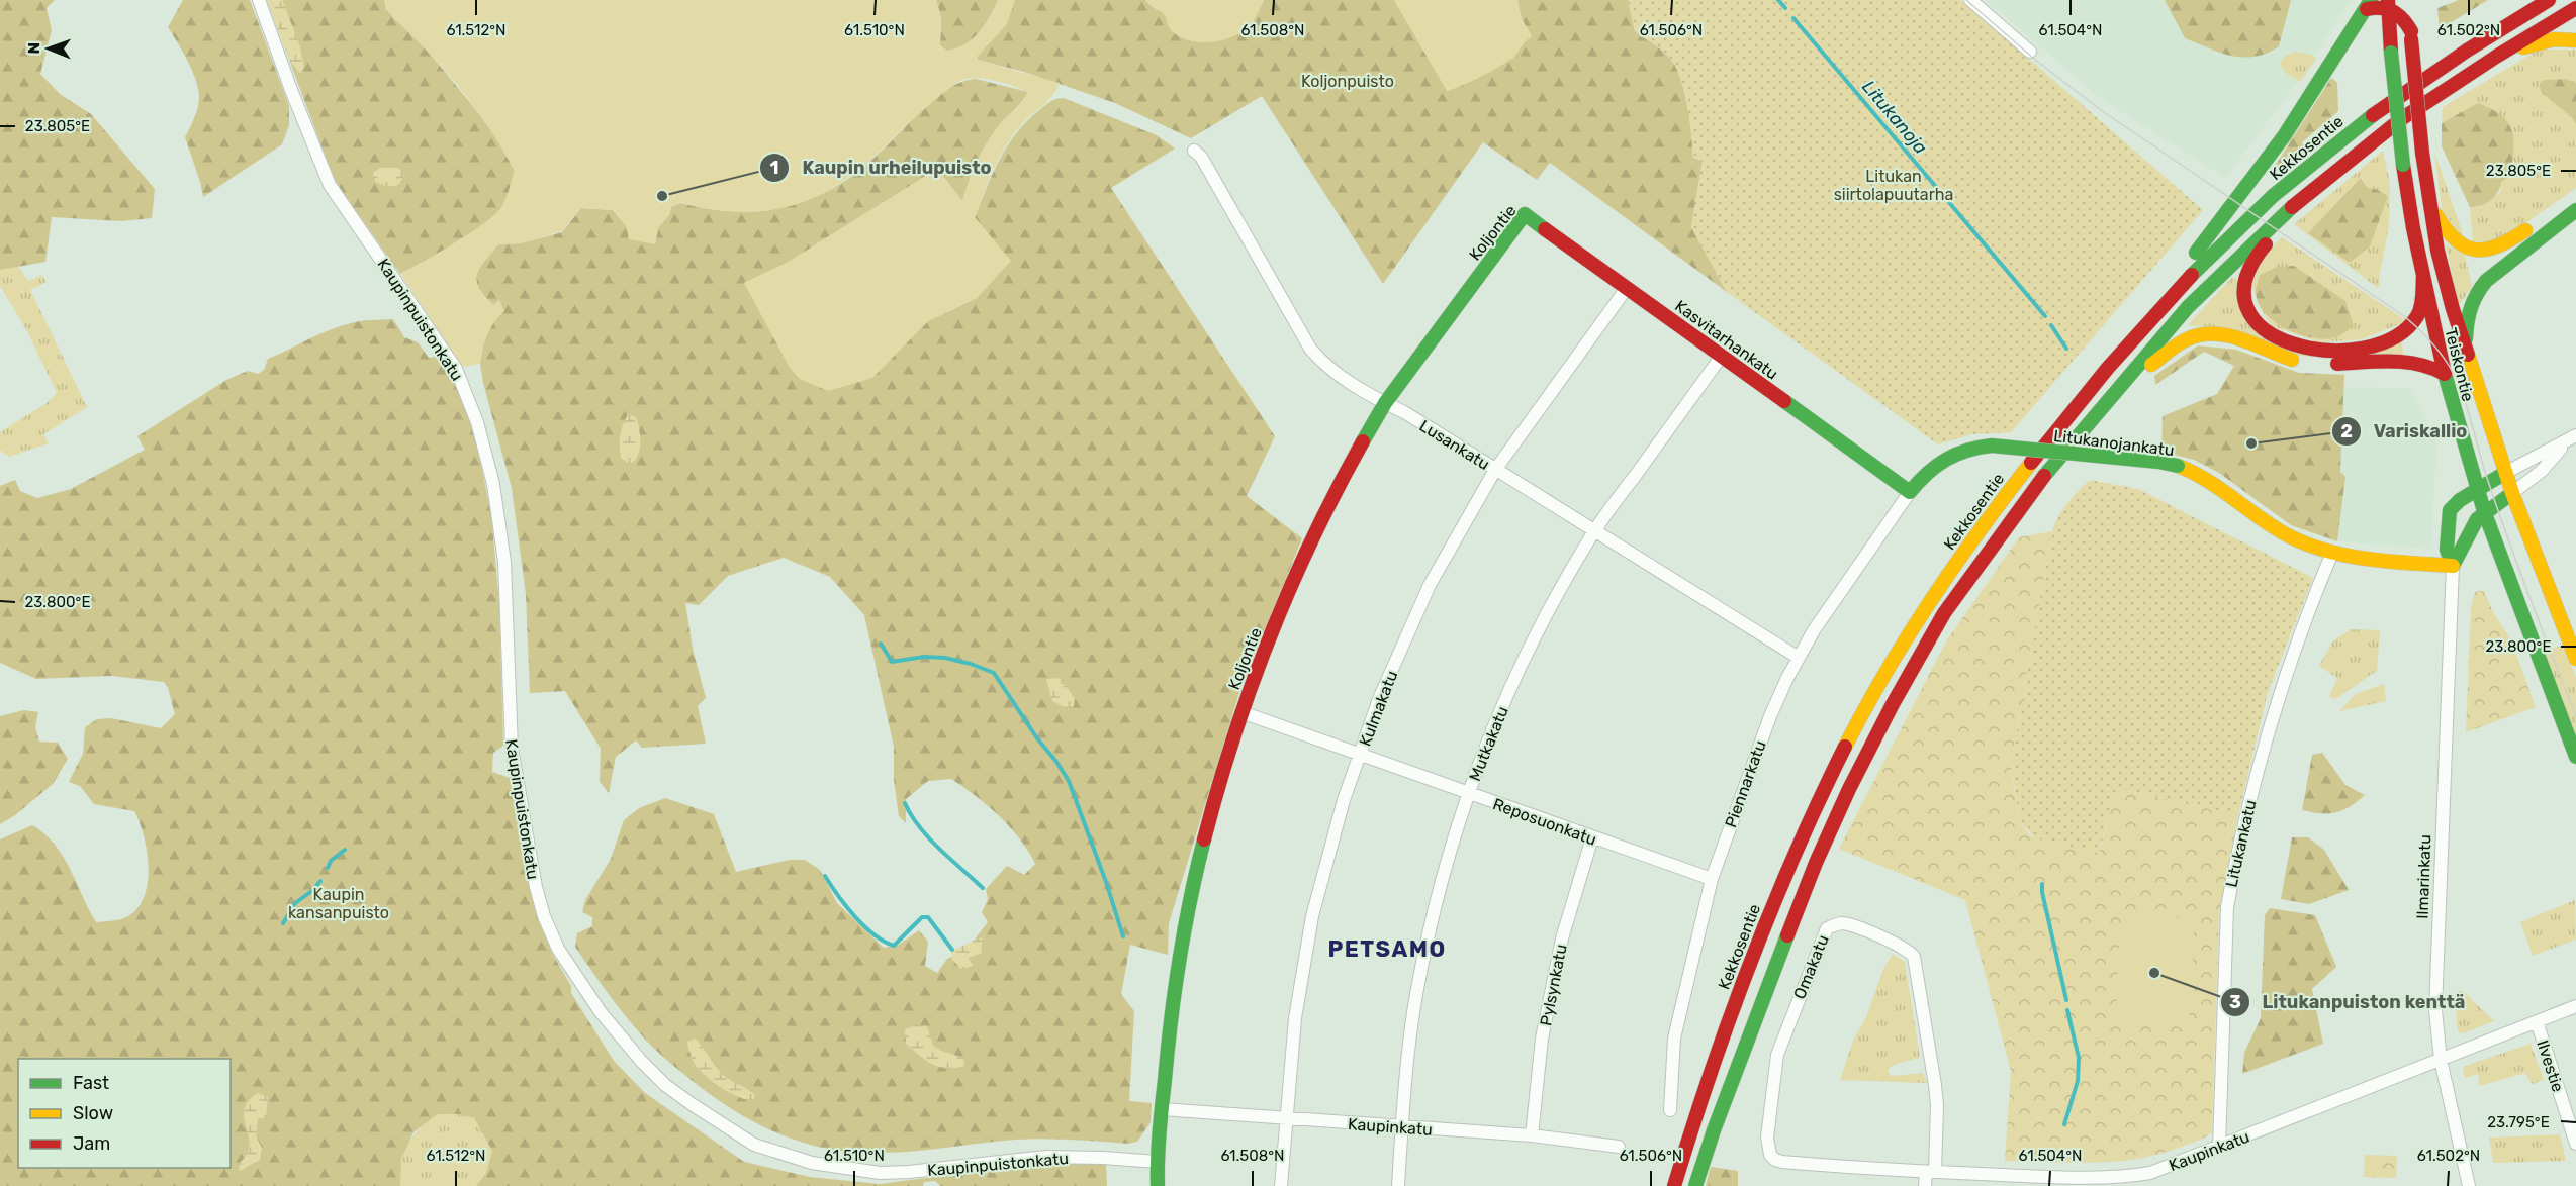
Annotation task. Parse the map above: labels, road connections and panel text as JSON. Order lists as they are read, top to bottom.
{
  "streets": {
    "main road": [
      "Kekkosentie",
      "Koljontie",
      "Kasvitarhankatu",
      "Teiskontie",
      "Litukanojankatu",
      "Ilmarinkatu"
    ],
    "street": [
      "Kaupinpuistonkatu",
      "Lusankatu",
      "Kulmakatu",
      "Mutkakatu",
      "Piennarkatu",
      "Reposuonkatu",
      "Litukankatu",
      "Omakatu",
      "Pylsynkatu",
      "Ilvestie",
      "Kaupinkatu"
    ]
  },
  "crossings": [
    ["Koljontie", "Kaupinpuistonkatu"],
    ["Koljontie", "Kasvitarhankatu"],
    ["Koljontie", "Lusankatu"],
    ["Koljontie", "Reposuonkatu"],
    ["Koljontie", "Kaupinkatu"],
    ["Kasvitarhankatu", "Litukanojankatu"],
    ["Kasvitarhankatu", "Kulmakatu"],
    ["Kasvitarhankatu", "Mutkakatu"],
    ["Kasvitarhankatu", "Piennarkatu"],
    ["Teiskontie", "Ilmarinkatu"],
    ["Litukanojankatu", "Piennarkatu"],
    ["Litukanojankatu", "Litukankatu"],
    ["Litukanojankatu", "Ilmarinkatu"],
    ["Lusankatu", "Kulmakatu"],
    ["Lusankatu", "Mutkakatu"],
    ["Lusankatu", "Piennarkatu"],
    ["Kulmakatu", "Reposuonkatu"],
    ["Kulmakatu", "Kaupinkatu"],
    ["Mutkakatu", "Reposuonkatu"],
    ["Mutkakatu", "Kaupinkatu"],
    ["Piennarkatu", "Reposuonkatu"],
    ["Reposuonkatu", "Pylsynkatu"],
    ["Litukankatu", "Kaupinkatu"],
    ["Ilmarinkatu", "Kaupinkatu"],
    ["Omakatu", "Kaupinkatu"],
    ["Pylsynkatu", "Kaupinkatu"],
    ["Ilvestie", "Kaupinkatu"]
  ],
  "districts": ["PETSAMO"],
  "water": ["Litukanoja"],
  "parks": ["Koljonpuisto", "Litukan siirtolapuutarha", "Kaupin kansanpuisto"],
  "places": ["Kaupin urheilupuisto", "Variskallio", "Litukanpuiston kenttä"],
  "legend": ["Fast", "Slow", "Jam"],
  "north": "left",
  "coordinates": [
    "61.512°N",
    "61.510°N",
    "61.508°N",
    "61.506°N",
    "61.504°N",
    "61.502°N",
    "23.805°E",
    "23.800°E",
    "23.795°E"
  ]
}
